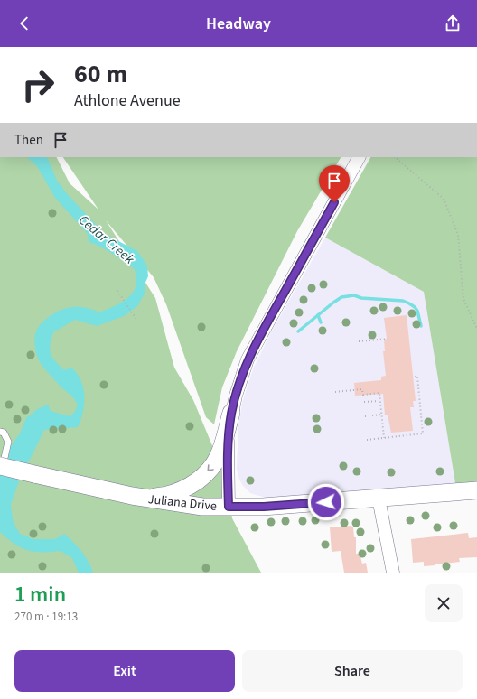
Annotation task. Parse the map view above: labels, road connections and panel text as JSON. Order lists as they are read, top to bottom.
{
  "streets": {
    "street": ["Juliana Drive"]
  },
  "water": ["Cedar Creek"],
  "page": {
    "header": "Headway",
    "turn": ["60 m", "Athlone Avenue"],
    "then": "Then",
    "heading": ["1 min", "270 m · 19:13"],
    "buttons": ["Exit", "Share"]
  }
}
